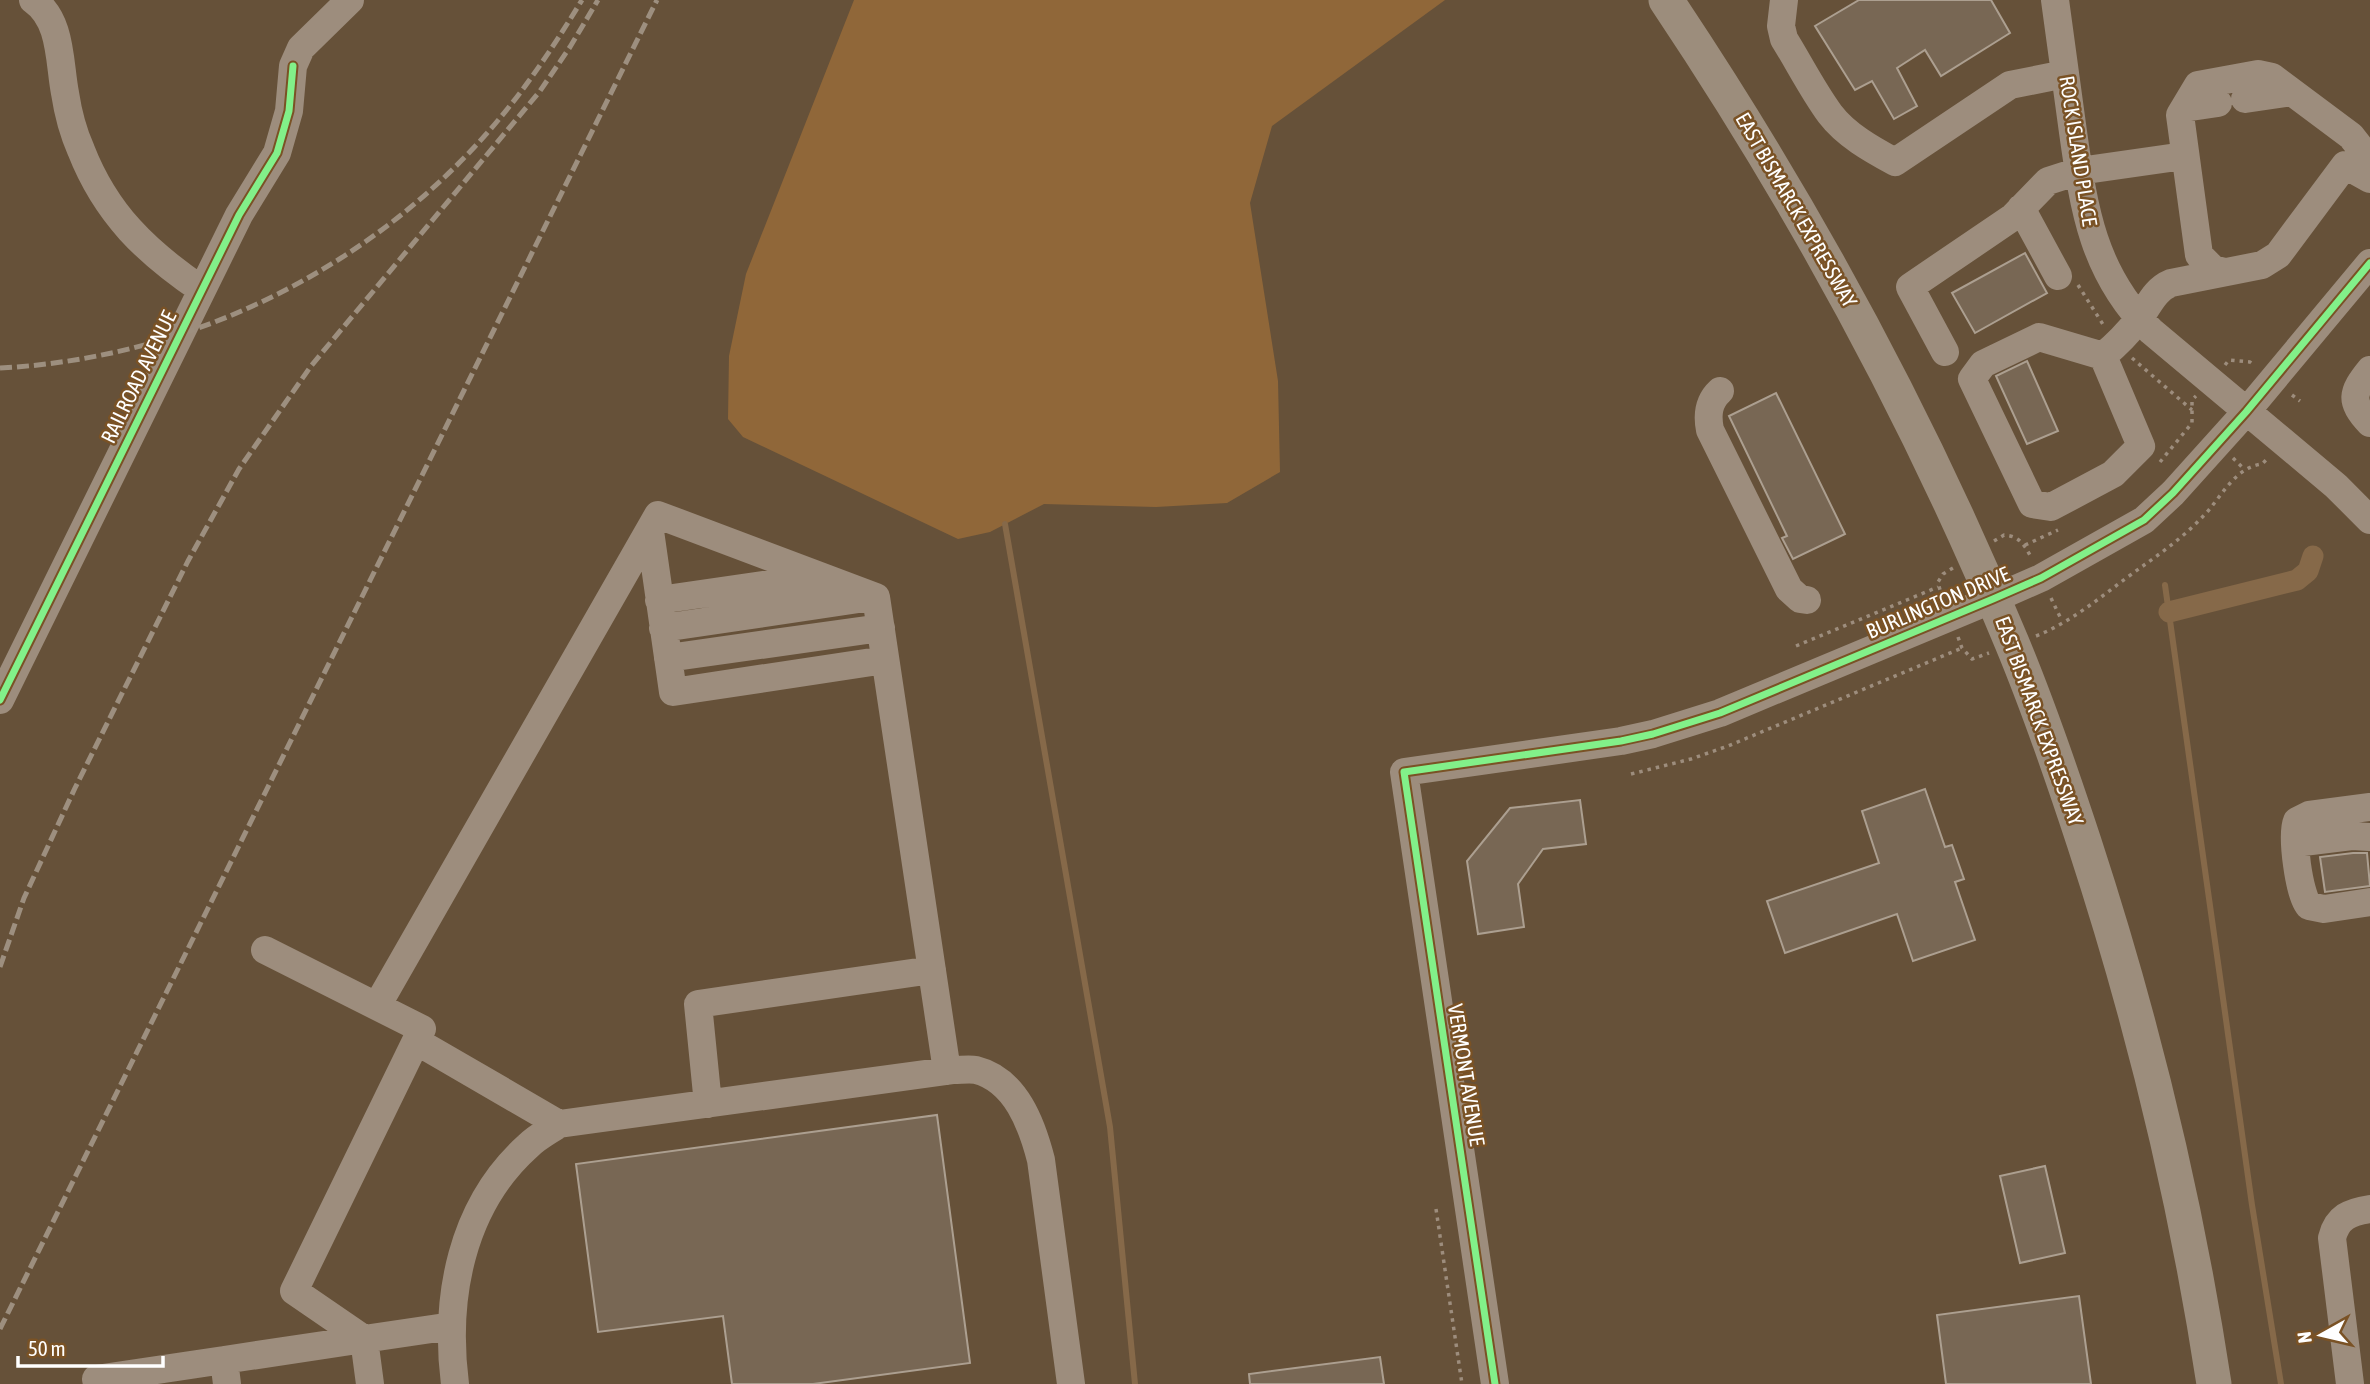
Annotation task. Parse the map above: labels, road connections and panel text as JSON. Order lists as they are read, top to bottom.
{
  "streets": {
    "main road": ["EAST BISMARCK EXPRESSWAY"],
    "street": [
      "ROCK ISLAND PLACE",
      "RAILROAD AVENUE",
      "BURLINGTON DRIVE",
      "VERMONT AVENUE"
    ]
  },
  "crossings": [
    ["ROCK ISLAND PLACE", "BURLINGTON DRIVE"],
    ["EAST BISMARCK EXPRESSWAY", "BURLINGTON DRIVE"],
    ["BURLINGTON DRIVE", "VERMONT AVENUE"]
  ],
  "scale_bar": "50 m",
  "north": "left"
}
